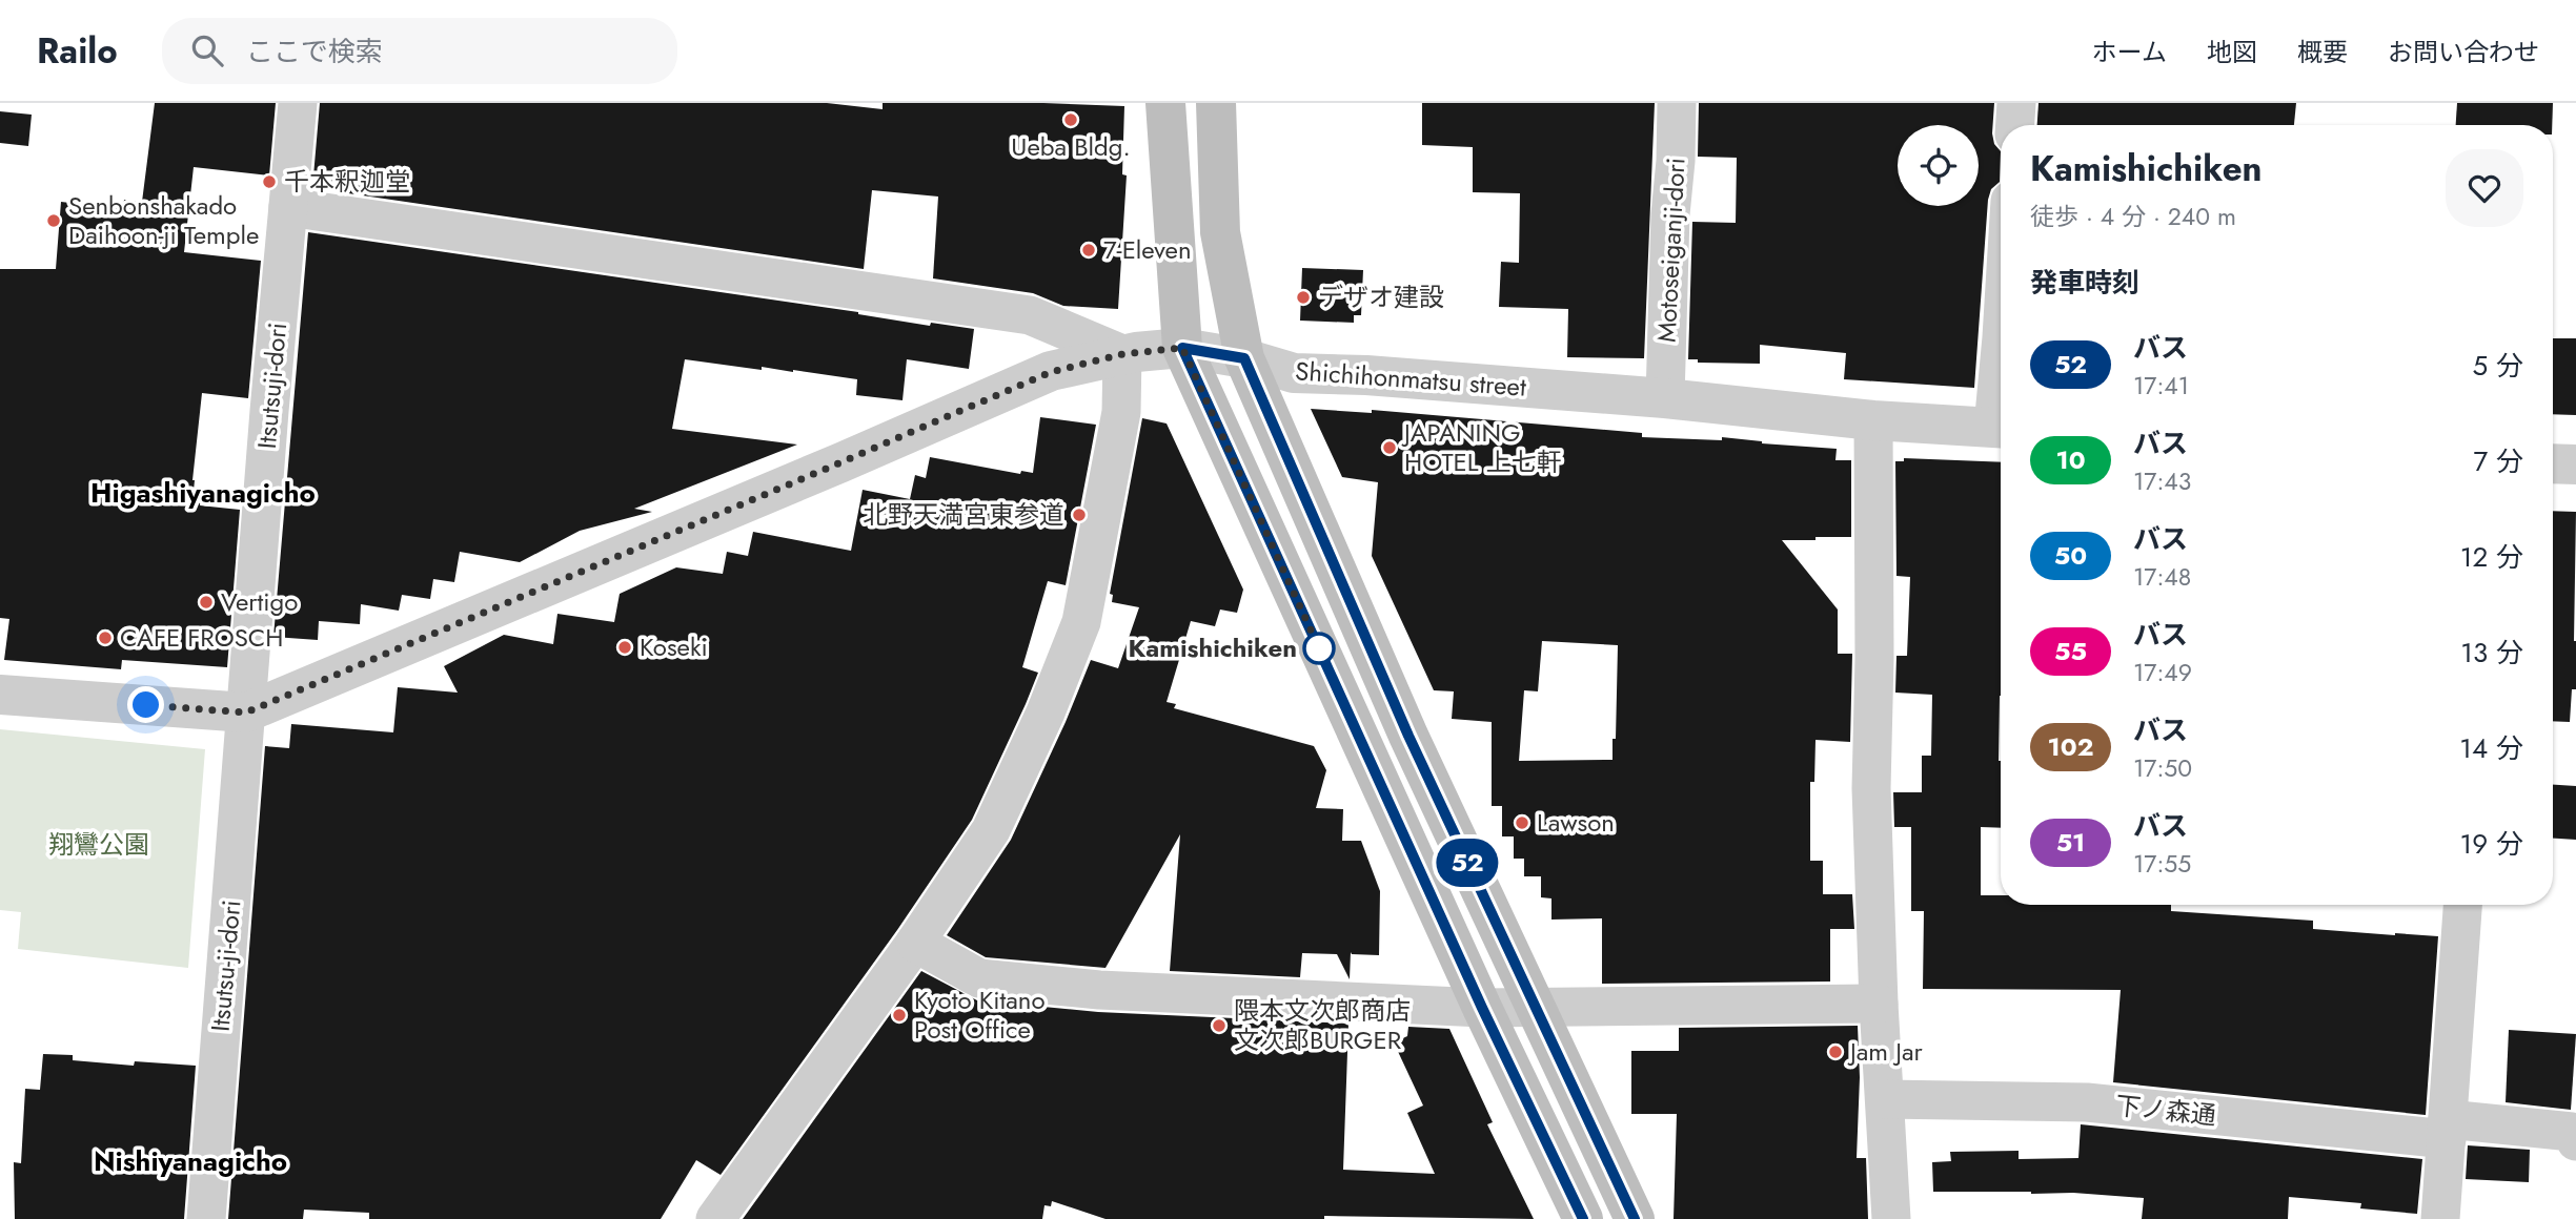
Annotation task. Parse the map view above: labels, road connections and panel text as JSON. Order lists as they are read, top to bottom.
{
  "streets": {
    "street": [
      "Motoseiganji-dori",
      "Shichihonmatsu street",
      "Itsutsuji-dori",
      "Itsutsu-ji-dori",
      "下ノ森通"
    ]
  },
  "crossings": [
    ["Motoseiganji-dori", "Shichihonmatsu street"],
    ["Shichihonmatsu street", "Itsutsuji-dori"],
    ["Shichihonmatsu street", "Itsutsu-ji-dori"],
    ["Itsutsuji-dori", "Itsutsu-ji-dori"]
  ],
  "districts": ["Higashiyanagicho", "Nishiyanagicho"],
  "parks": ["翔鸞公園"],
  "places": [
    "Ueba Bldg.",
    "千本釈迦堂",
    "Senbonshakado Daihoon-ji Temple",
    "7-Eleven",
    "デザオ建設",
    "JAPANING HOTEL 上七軒",
    "北野天満宮東参道",
    "Vertigo",
    "CAFE FROSCH",
    "Koseki",
    "Kamishichiken",
    "Lawson",
    "Kyoto Kitano Post Office",
    "隈本文次郎商店 文次郎BURGER",
    "Jam Jar"
  ],
  "lines": ["bus line 52"],
  "page": {
    "header": "Railo",
    "search": "ここで検索",
    "nav": [
      "ホーム",
      "地図",
      "概要",
      "お問い合わせ"
    ],
    "on_map": "52",
    "heading": [
      ["Kamishichiken", "徒歩 · 4 分 · 240 m"],
      "発車時刻"
    ],
    "list": [
      {
        "mark": "52",
        "name": "バス",
        "note": "17:41",
        "value": "5 分"
      },
      {
        "mark": "10",
        "name": "バス",
        "note": "17:43",
        "value": "7 分"
      },
      {
        "mark": "50",
        "name": "バス",
        "note": "17:48",
        "value": "12 分"
      },
      {
        "mark": "55",
        "name": "バス",
        "note": "17:49",
        "value": "13 分"
      },
      {
        "mark": "102",
        "name": "バス",
        "note": "17:50",
        "value": "14 分"
      },
      {
        "mark": "51",
        "name": "バス",
        "note": "17:55",
        "value": "19 分"
      }
    ]
  }
}
